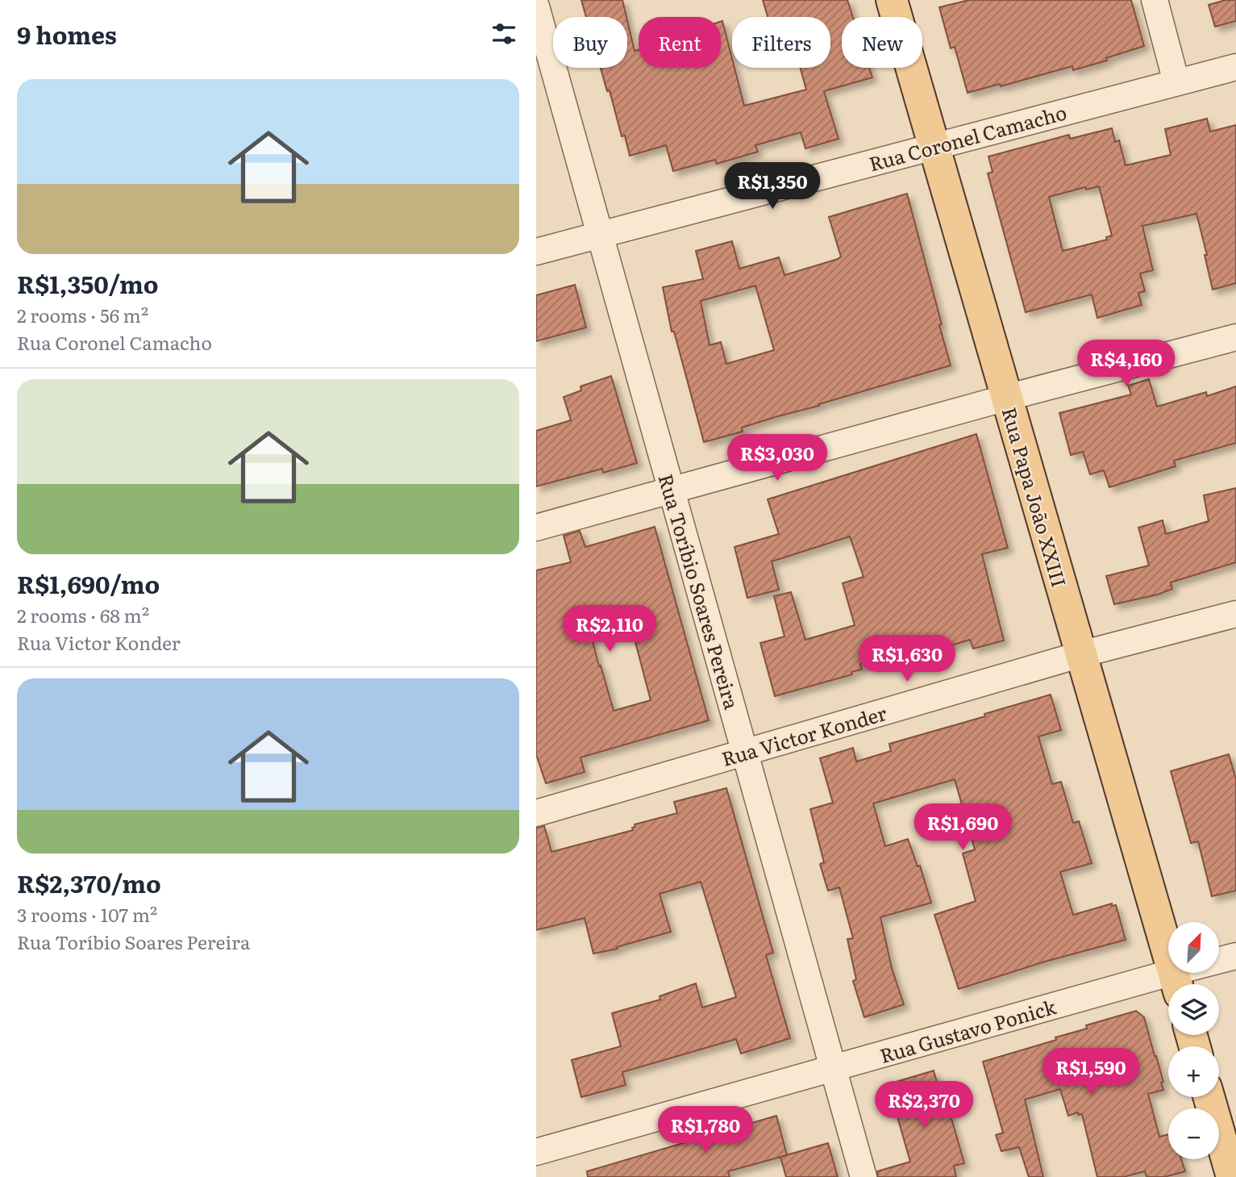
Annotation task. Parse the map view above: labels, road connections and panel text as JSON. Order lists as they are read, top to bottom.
{
  "streets": {
    "main road": ["Rua Papa João XXIII"],
    "street": [
      "Rua Coronel Camacho",
      "Rua Toríbio Soares Pereira",
      "Rua Victor Konder",
      "Rua Gustavo Ponick"
    ]
  },
  "crossings": [
    ["Rua Coronel Camacho", "Rua Papa João XXIII"],
    ["Rua Coronel Camacho", "Rua Toríbio Soares Pereira"],
    ["Rua Papa João XXIII", "Rua Victor Konder"],
    ["Rua Papa João XXIII", "Rua Gustavo Ponick"],
    ["Rua Toríbio Soares Pereira", "Rua Victor Konder"],
    ["Rua Toríbio Soares Pereira", "Rua Gustavo Ponick"]
  ],
  "north": "top right",
  "page": {
    "heading": "9 homes",
    "chip": [
      "Buy",
      "Rent",
      "Filters",
      "New"
    ],
    "list": [
      {
        "name": "R$1,350/mo",
        "note": "2 rooms · 56 m² · Rua Coronel Camacho"
      },
      {
        "name": "R$1,690/mo",
        "note": "2 rooms · 68 m² · Rua Victor Konder"
      },
      {
        "name": "R$2,370/mo",
        "note": "3 rooms · 107 m² · Rua Toríbio Soares Pereira"
      }
    ],
    "price": [
      "R$1,350",
      "R$4,160",
      "R$3,030",
      "R$2,110",
      "R$1,630",
      "R$1,690",
      "R$1,590",
      "R$2,370",
      "R$1,780"
    ],
    "map_buttons": ["+", "−"]
  }
}
